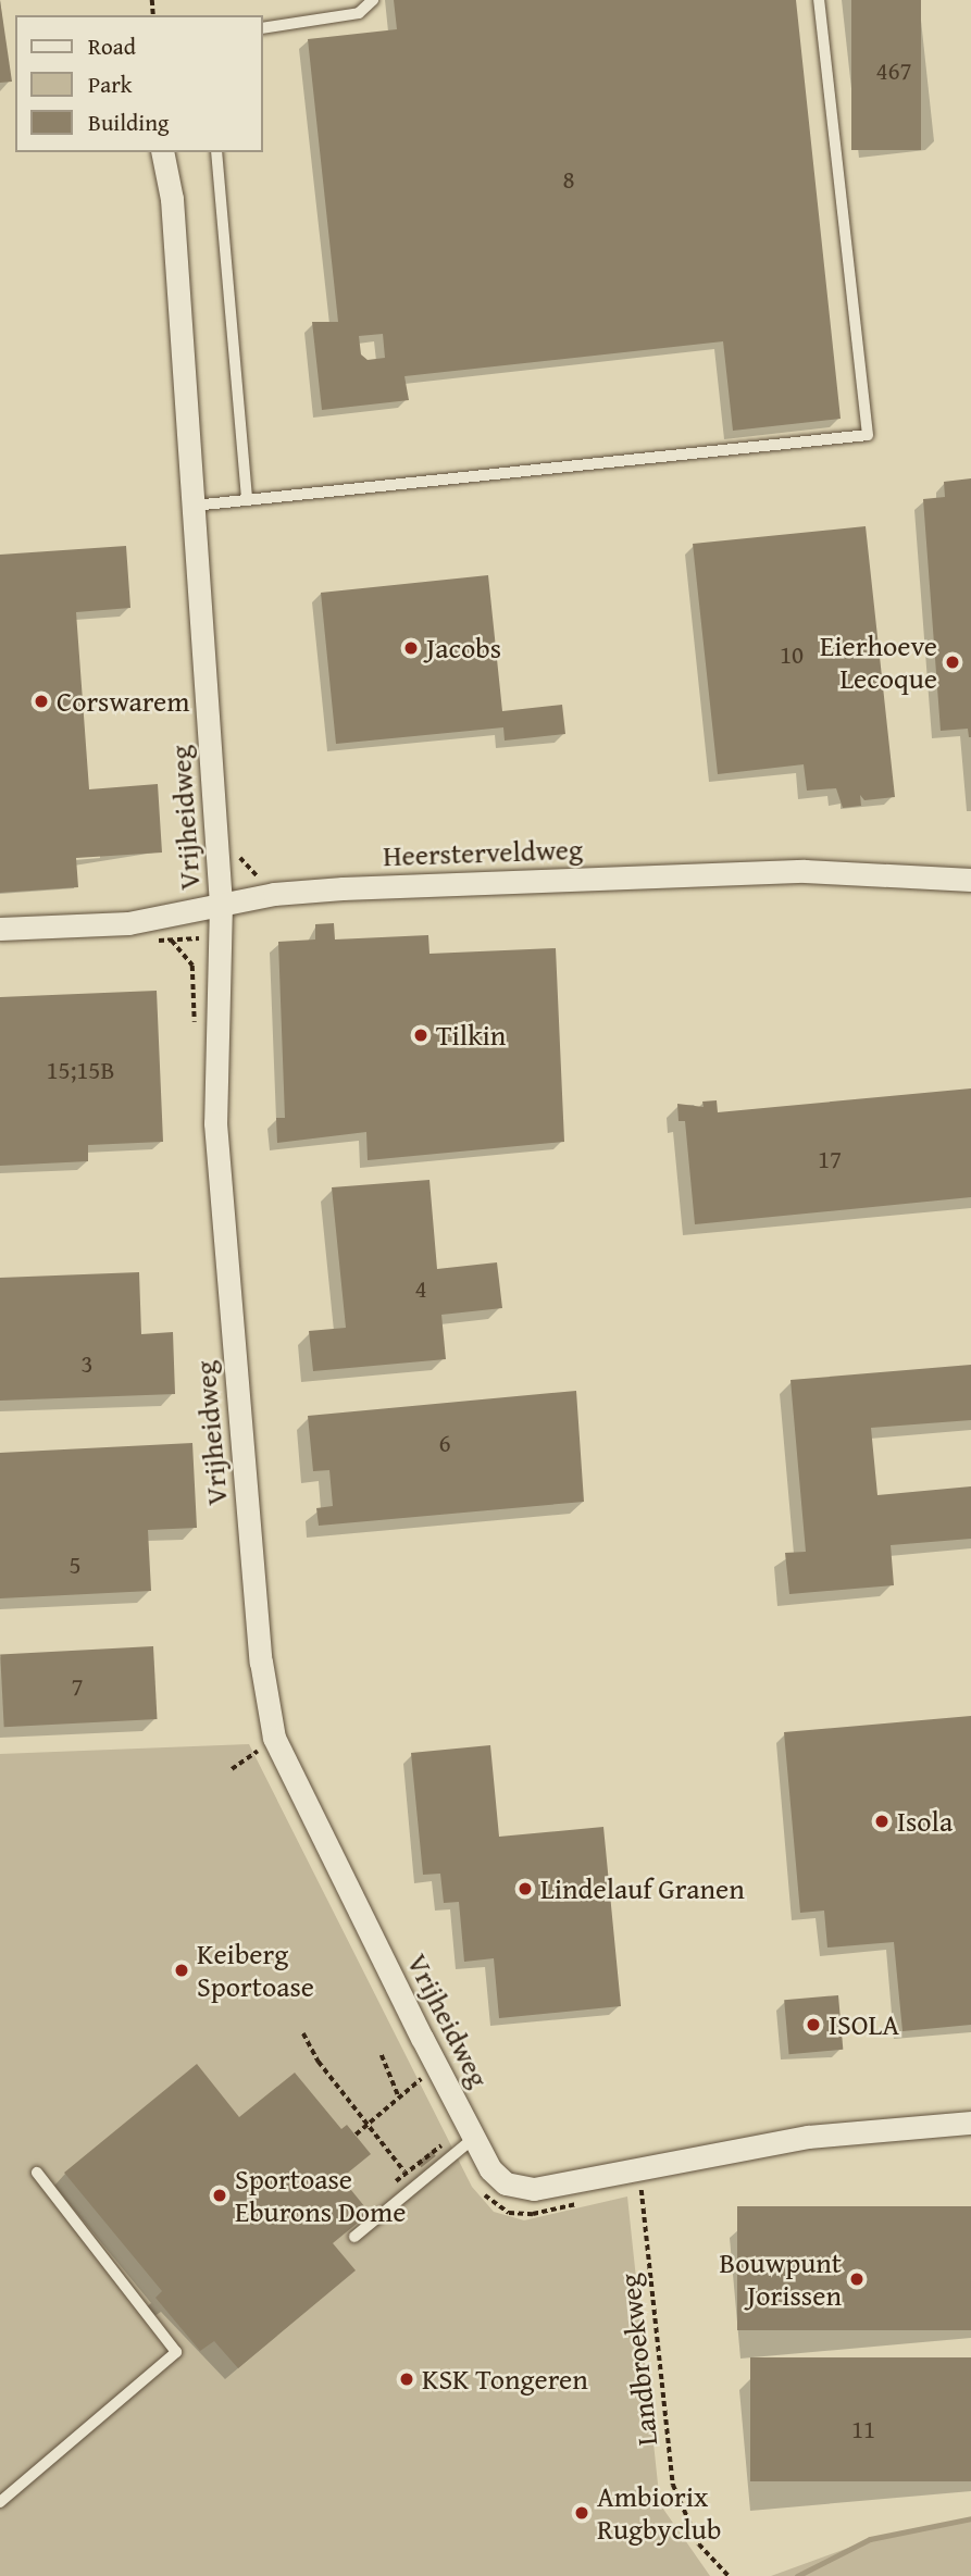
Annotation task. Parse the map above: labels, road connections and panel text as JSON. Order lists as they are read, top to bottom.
{
  "streets": {
    "street": ["Vrijheidweg", "Heersterveldweg"],
    "path": ["Landbroekweg"]
  },
  "crossings": [
    ["Vrijheidweg", "Heersterveldweg"],
    ["Vrijheidweg", "Landbroekweg"]
  ],
  "places": [
    "Jacobs",
    "Eierhoeve Lecoque",
    "Corswarem",
    "Tilkin",
    "Isola",
    "Lindelauf Granen",
    "Keiberg Sportoase",
    "ISOLA",
    "Sportoase Eburons Dome",
    "Bouwpunt Jorissen",
    "KSK Tongeren",
    "Ambiorix Rugbyclub"
  ],
  "house_numbers": [
    "467",
    "8",
    "10",
    "15;15B",
    "17",
    "4",
    "3",
    "6",
    "5",
    "7",
    "11"
  ],
  "legend": ["Road", "Park", "Building"]
}
